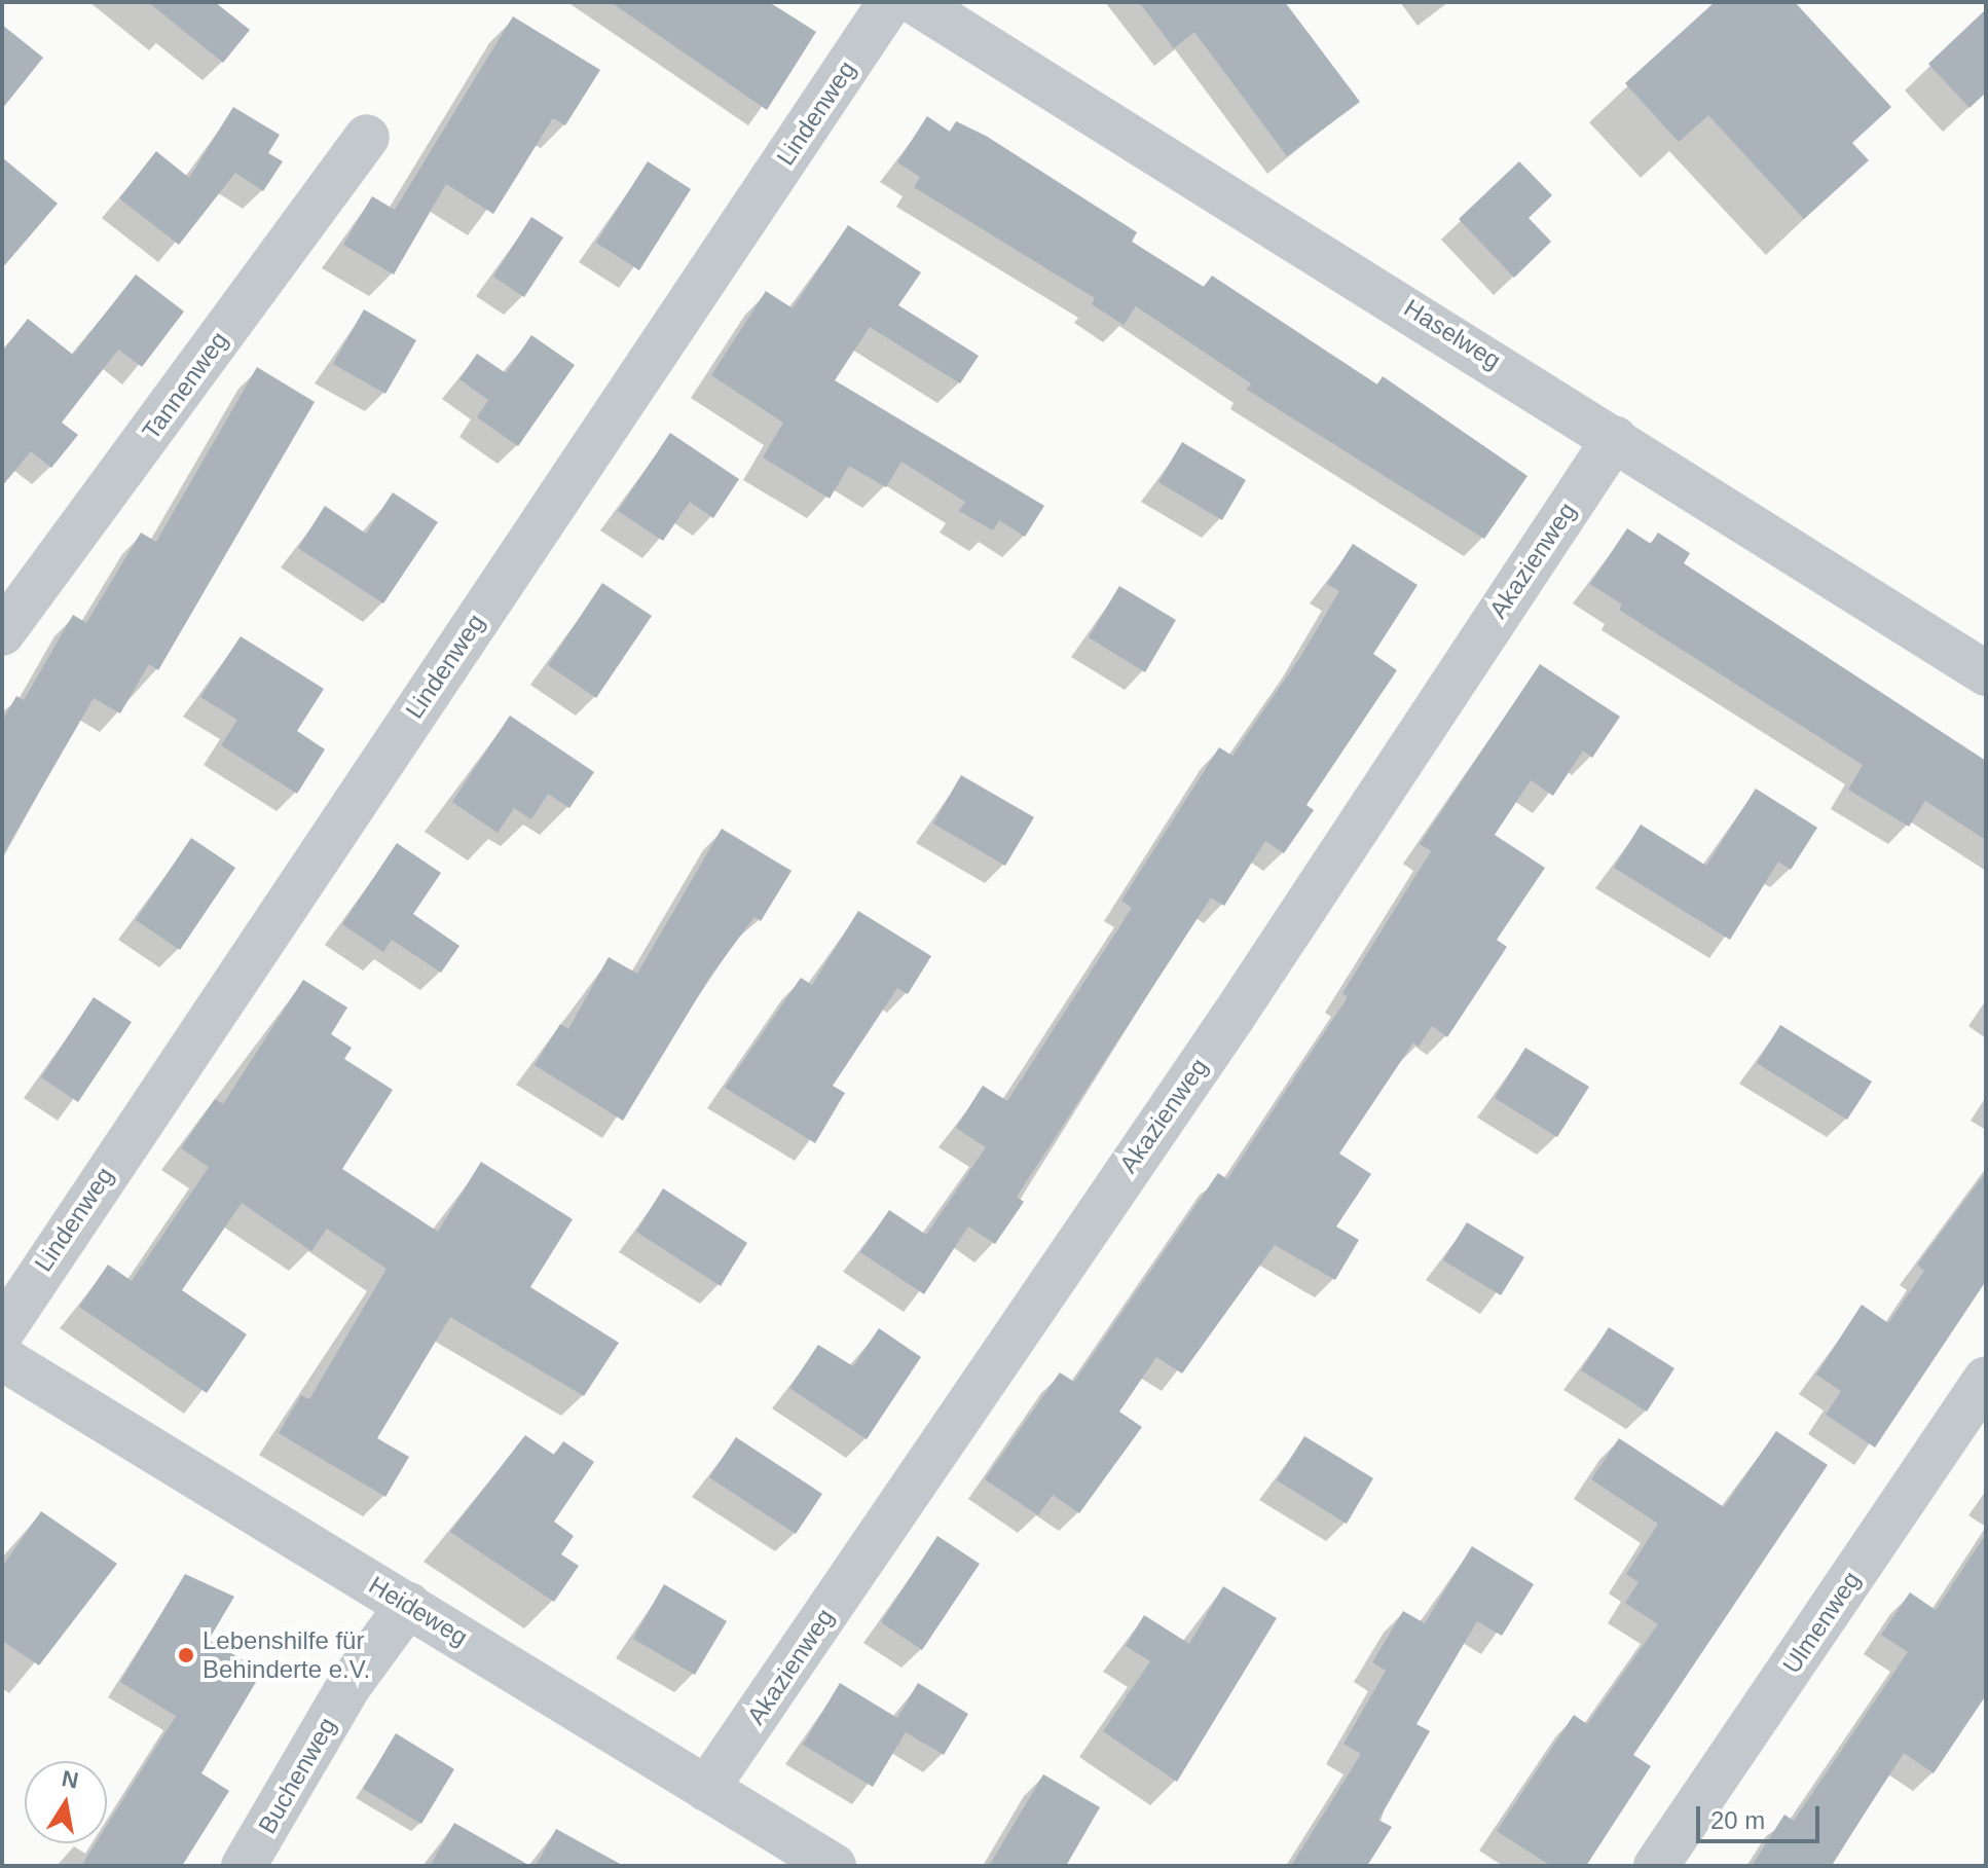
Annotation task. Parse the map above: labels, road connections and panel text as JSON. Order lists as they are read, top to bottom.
{
  "streets": {
    "street": [
      "Lindenweg",
      "Haselweg",
      "Tannenweg",
      "Akazienweg",
      "Heideweg",
      "Ulmenweg",
      "Buchenweg"
    ]
  },
  "crossings": [
    ["Haselweg", "Akazienweg"],
    ["Akazienweg", "Heideweg"],
    ["Heideweg", "Buchenweg"]
  ],
  "places": ["Lebenshilfe für Behinderte e.V."],
  "scale_bar": "20 m",
  "north": "top"
}
